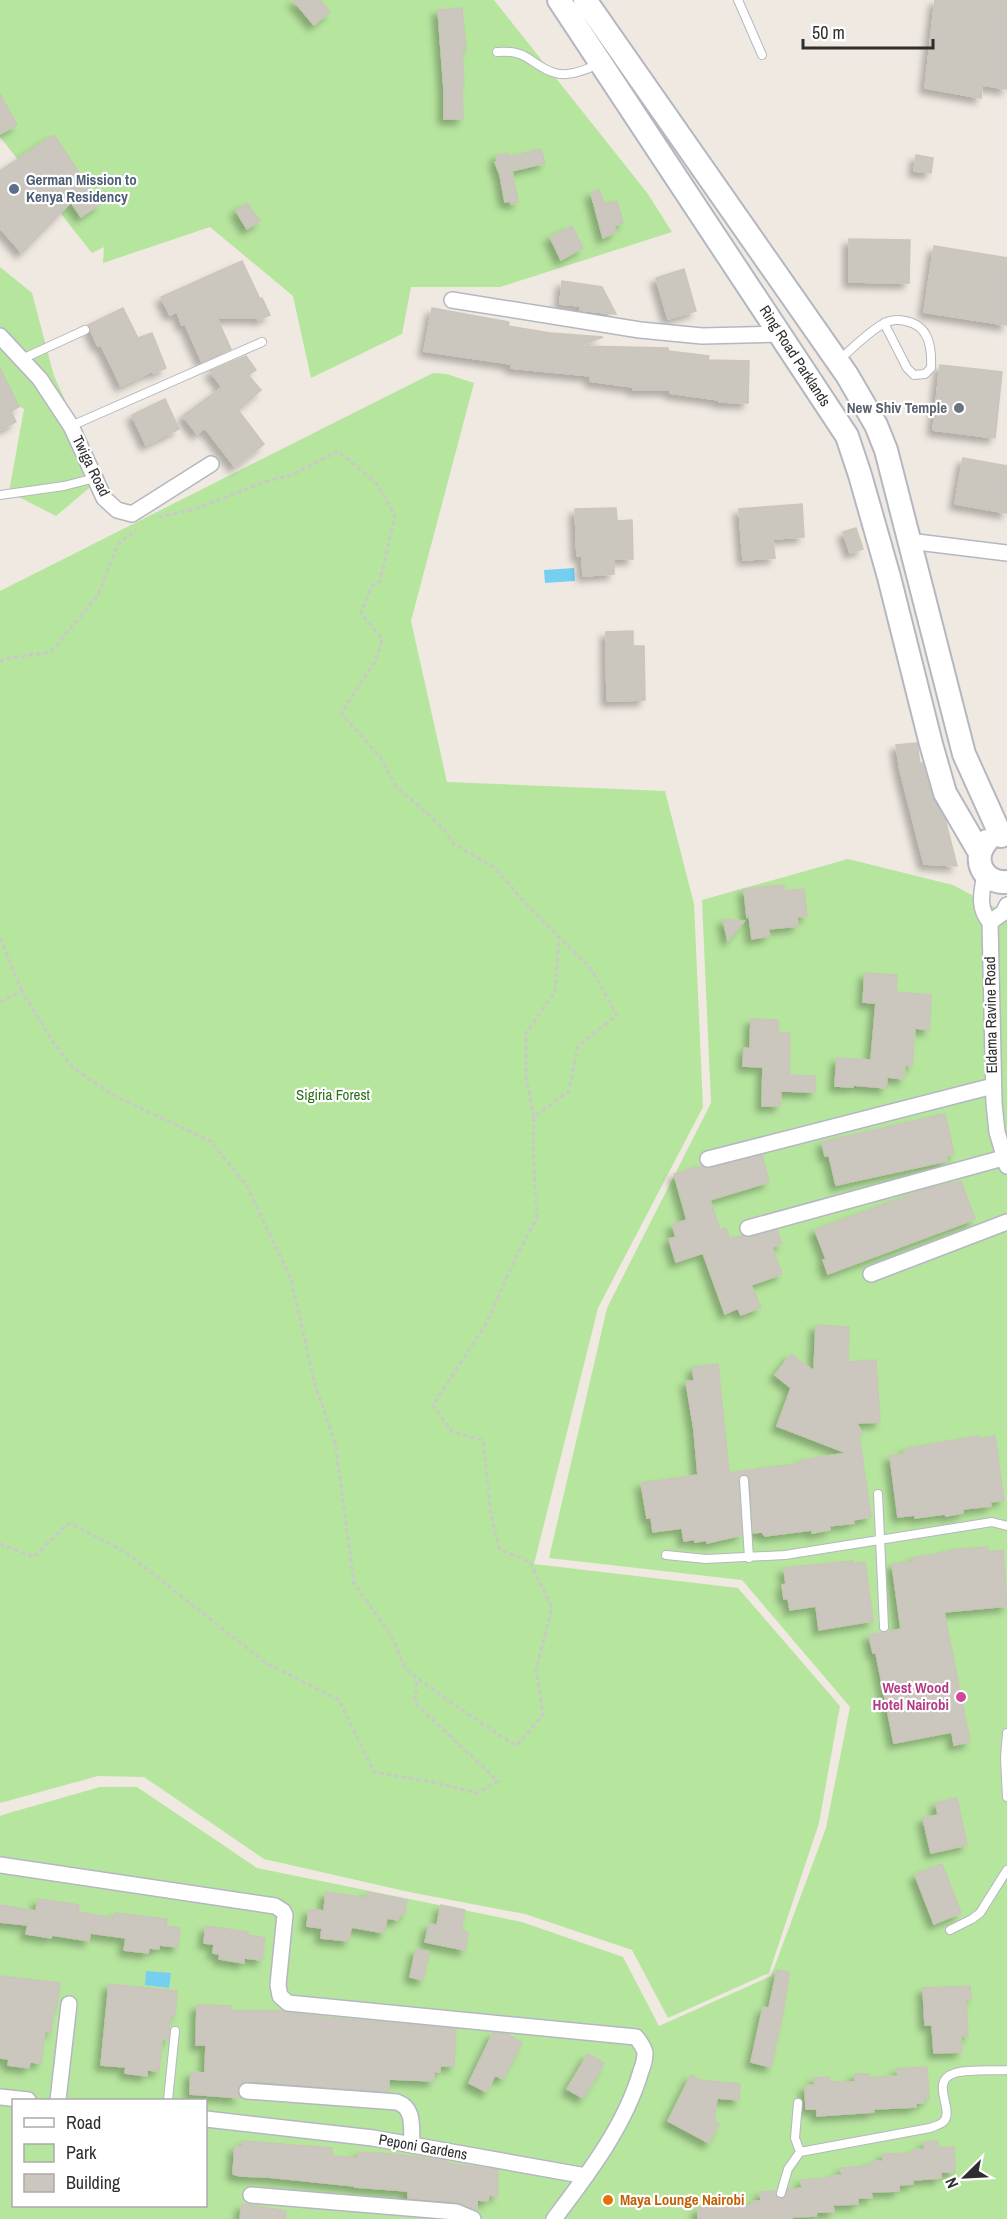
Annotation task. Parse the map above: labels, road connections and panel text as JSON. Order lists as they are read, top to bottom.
{
  "streets": {
    "street": [
      "Ring Road Parklands",
      "Twiga Road",
      "Eldama Ravine Road",
      "Peponi Gardens"
    ]
  },
  "crossings": [
    ["Ring Road Parklands", "Eldama Ravine Road"]
  ],
  "parks": ["Sigiria Forest"],
  "places": [
    "German Mission to Kenya Residency",
    "New Shiv Temple",
    "West Wood Hotel Nairobi",
    "Maya Lounge Nairobi"
  ],
  "legend": ["Road", "Park", "Building"],
  "scale_bar": "50 m",
  "north": "bottom left"
}
